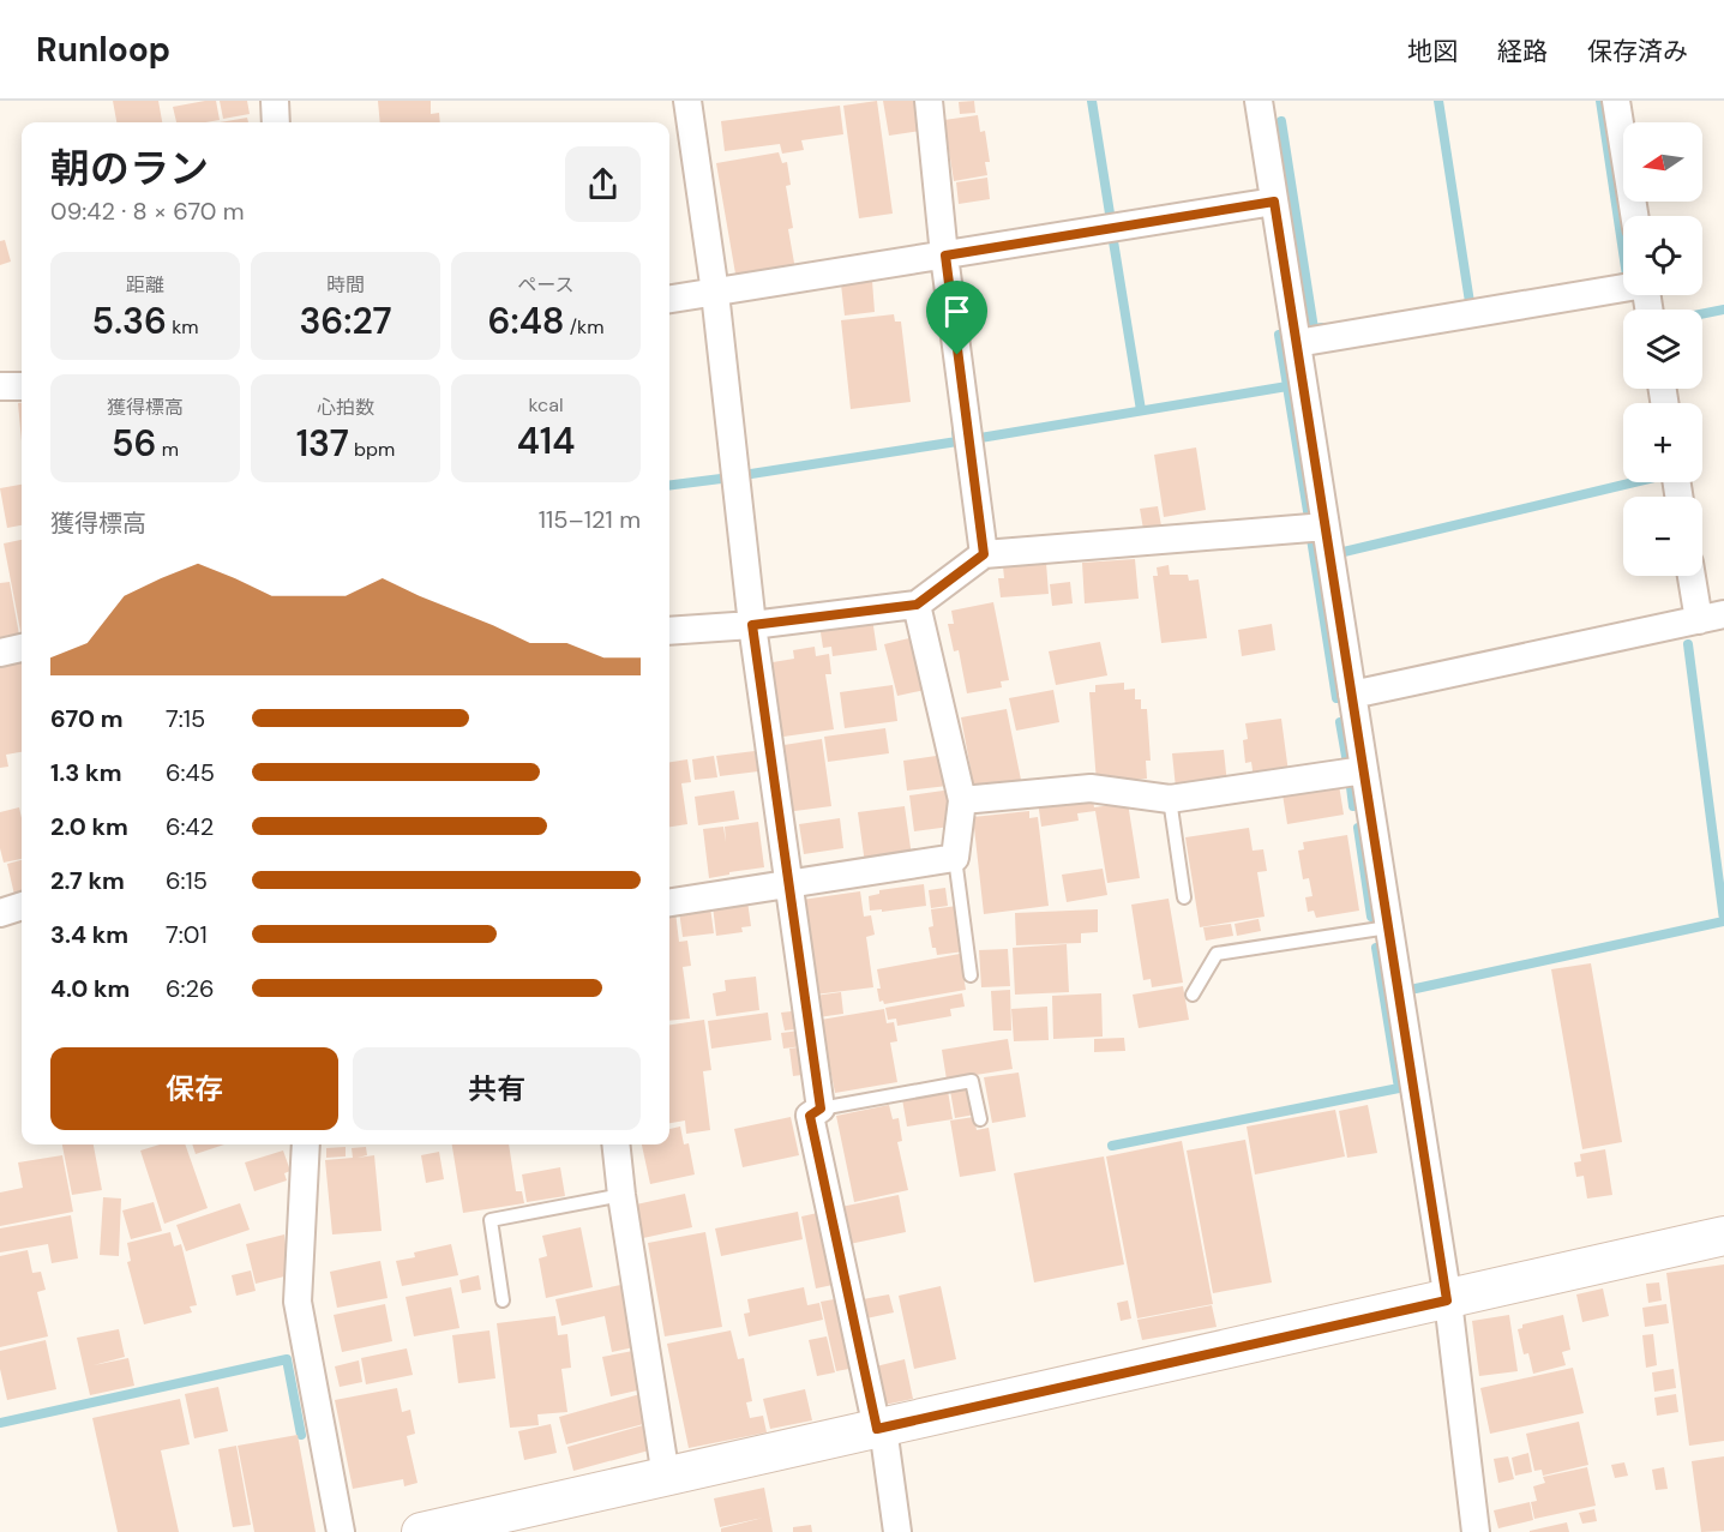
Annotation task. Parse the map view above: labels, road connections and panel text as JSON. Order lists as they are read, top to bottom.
{
  "north": "left",
  "page": {
    "header": "Runloop",
    "nav": ["地図", "経路", "保存済み"],
    "map_buttons": ["+", "−"],
    "heading": ["朝のラン", "09:42 · 8 × 670 m"],
    "stats": [
      ["距離", "5.36 km"],
      ["時間", "36:27"],
      ["ペース", "6:48 /km"],
      ["獲得標高", "56 m"],
      ["心拍数", "137 bpm"],
      ["kcal", "414"]
    ],
    "chart": ["獲得標高", "115–121 m"],
    "list": [
      {
        "name": "670 m",
        "note": "7:15"
      },
      {
        "name": "1.3 km",
        "note": "6:45"
      },
      {
        "name": "2.0 km",
        "note": "6:42"
      },
      {
        "name": "2.7 km",
        "note": "6:15"
      },
      {
        "name": "3.4 km",
        "note": "7:01"
      },
      {
        "name": "4.0 km",
        "note": "6:26"
      }
    ],
    "buttons": ["保存", "共有"]
  }
}
